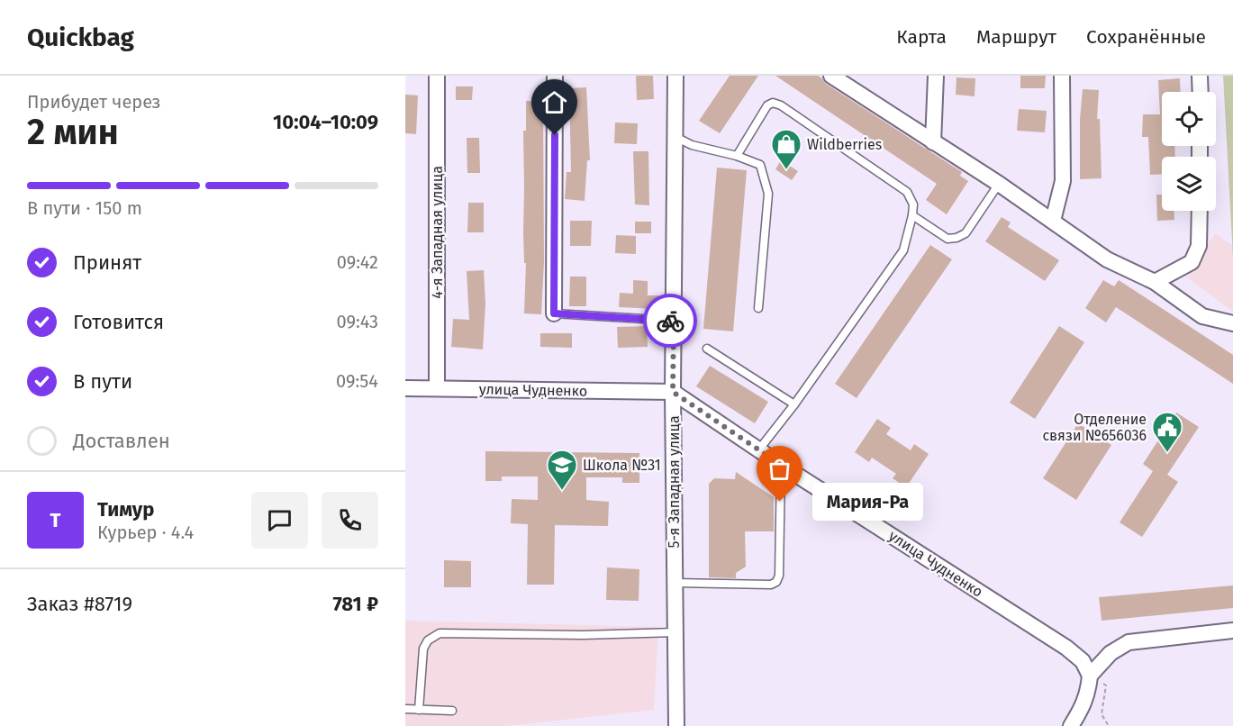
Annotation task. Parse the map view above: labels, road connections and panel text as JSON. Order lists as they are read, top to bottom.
{
  "streets": {
    "street": ["4-я Западная улица", "улица Чудненко", "5-я Западная улица"]
  },
  "crossings": [
    ["4-я Западная улица", "улица Чудненко"],
    ["улица Чудненко", "5-я Западная улица"]
  ],
  "places": {
    "shop": ["Wildberries"],
    "public building": ["Отделение связи №656036"],
    "school or university": ["Школа №31"],
    "other": ["Мария-Ра"]
  },
  "page": {
    "header": "Quickbag",
    "nav": ["Карта", "Маршрут", "Сохранённые"],
    "heading": ["2 мин", "Прибудет через", "10:04–10:09"],
    "panel": [
      "Тимур",
      "Курьер · 4.4",
      "Заказ #8719",
      "781 ₽"
    ],
    "bar": "В пути · 150 m",
    "list": [
      ["Принят", "09:42"],
      ["Готовится", "09:43"],
      ["В пути", "09:54"],
      "Доставлен"
    ],
    "bubble": "Мария-Ра",
    "round": "Т"
  }
}
